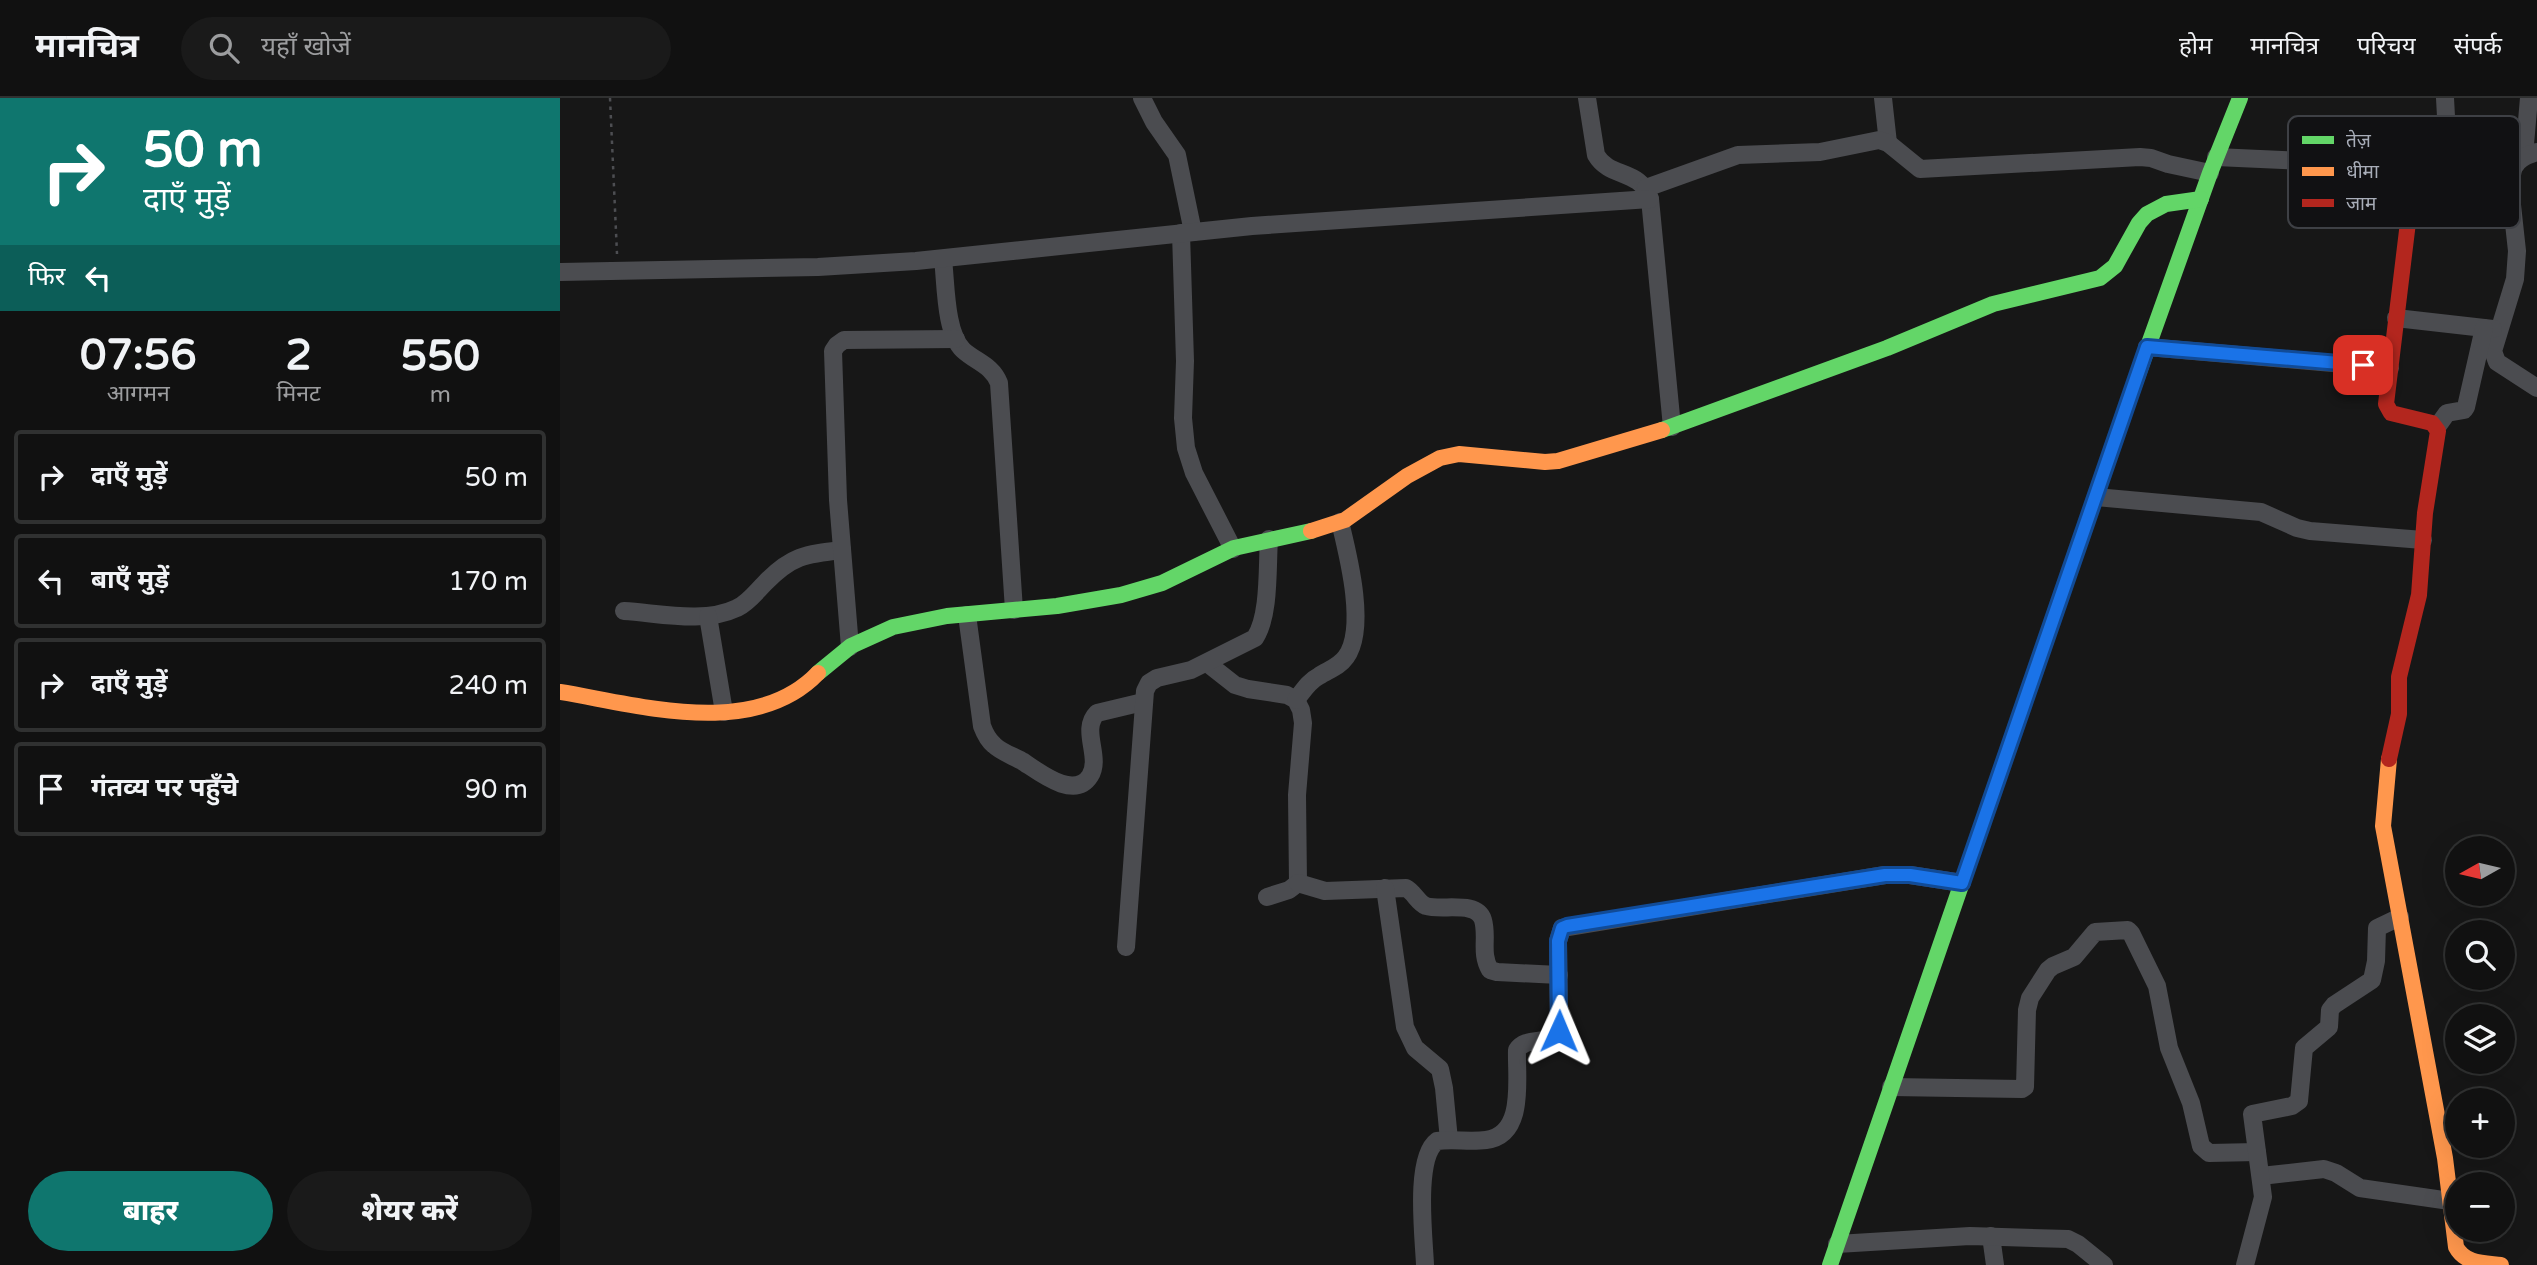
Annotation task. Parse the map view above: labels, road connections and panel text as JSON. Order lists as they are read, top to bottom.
{
  "legend": ["तेज़", "धीमा", "जाम"],
  "north": "left",
  "page": {
    "header": "मानचित्र",
    "search": "यहाँ खोजें",
    "nav": [
      "होम",
      "मानचित्र",
      "परिचय",
      "संपर्क"
    ],
    "turn": ["50 m", "दाएँ मुड़ें"],
    "then": "फिर",
    "eta": [
      "07:56",
      "आगमन",
      "2",
      "मिनट",
      "550",
      "m"
    ],
    "list": [
      {
        "name": "दाएँ मुड़ें",
        "value": "50 m"
      },
      {
        "name": "बाएँ मुड़ें",
        "value": "170 m"
      },
      {
        "name": "दाएँ मुड़ें",
        "value": "240 m"
      },
      {
        "name": "गंतव्य पर पहुँचे",
        "value": "90 m"
      }
    ],
    "map_buttons": ["+", "−"],
    "buttons": ["बाहर", "शेयर करें"]
  }
}
